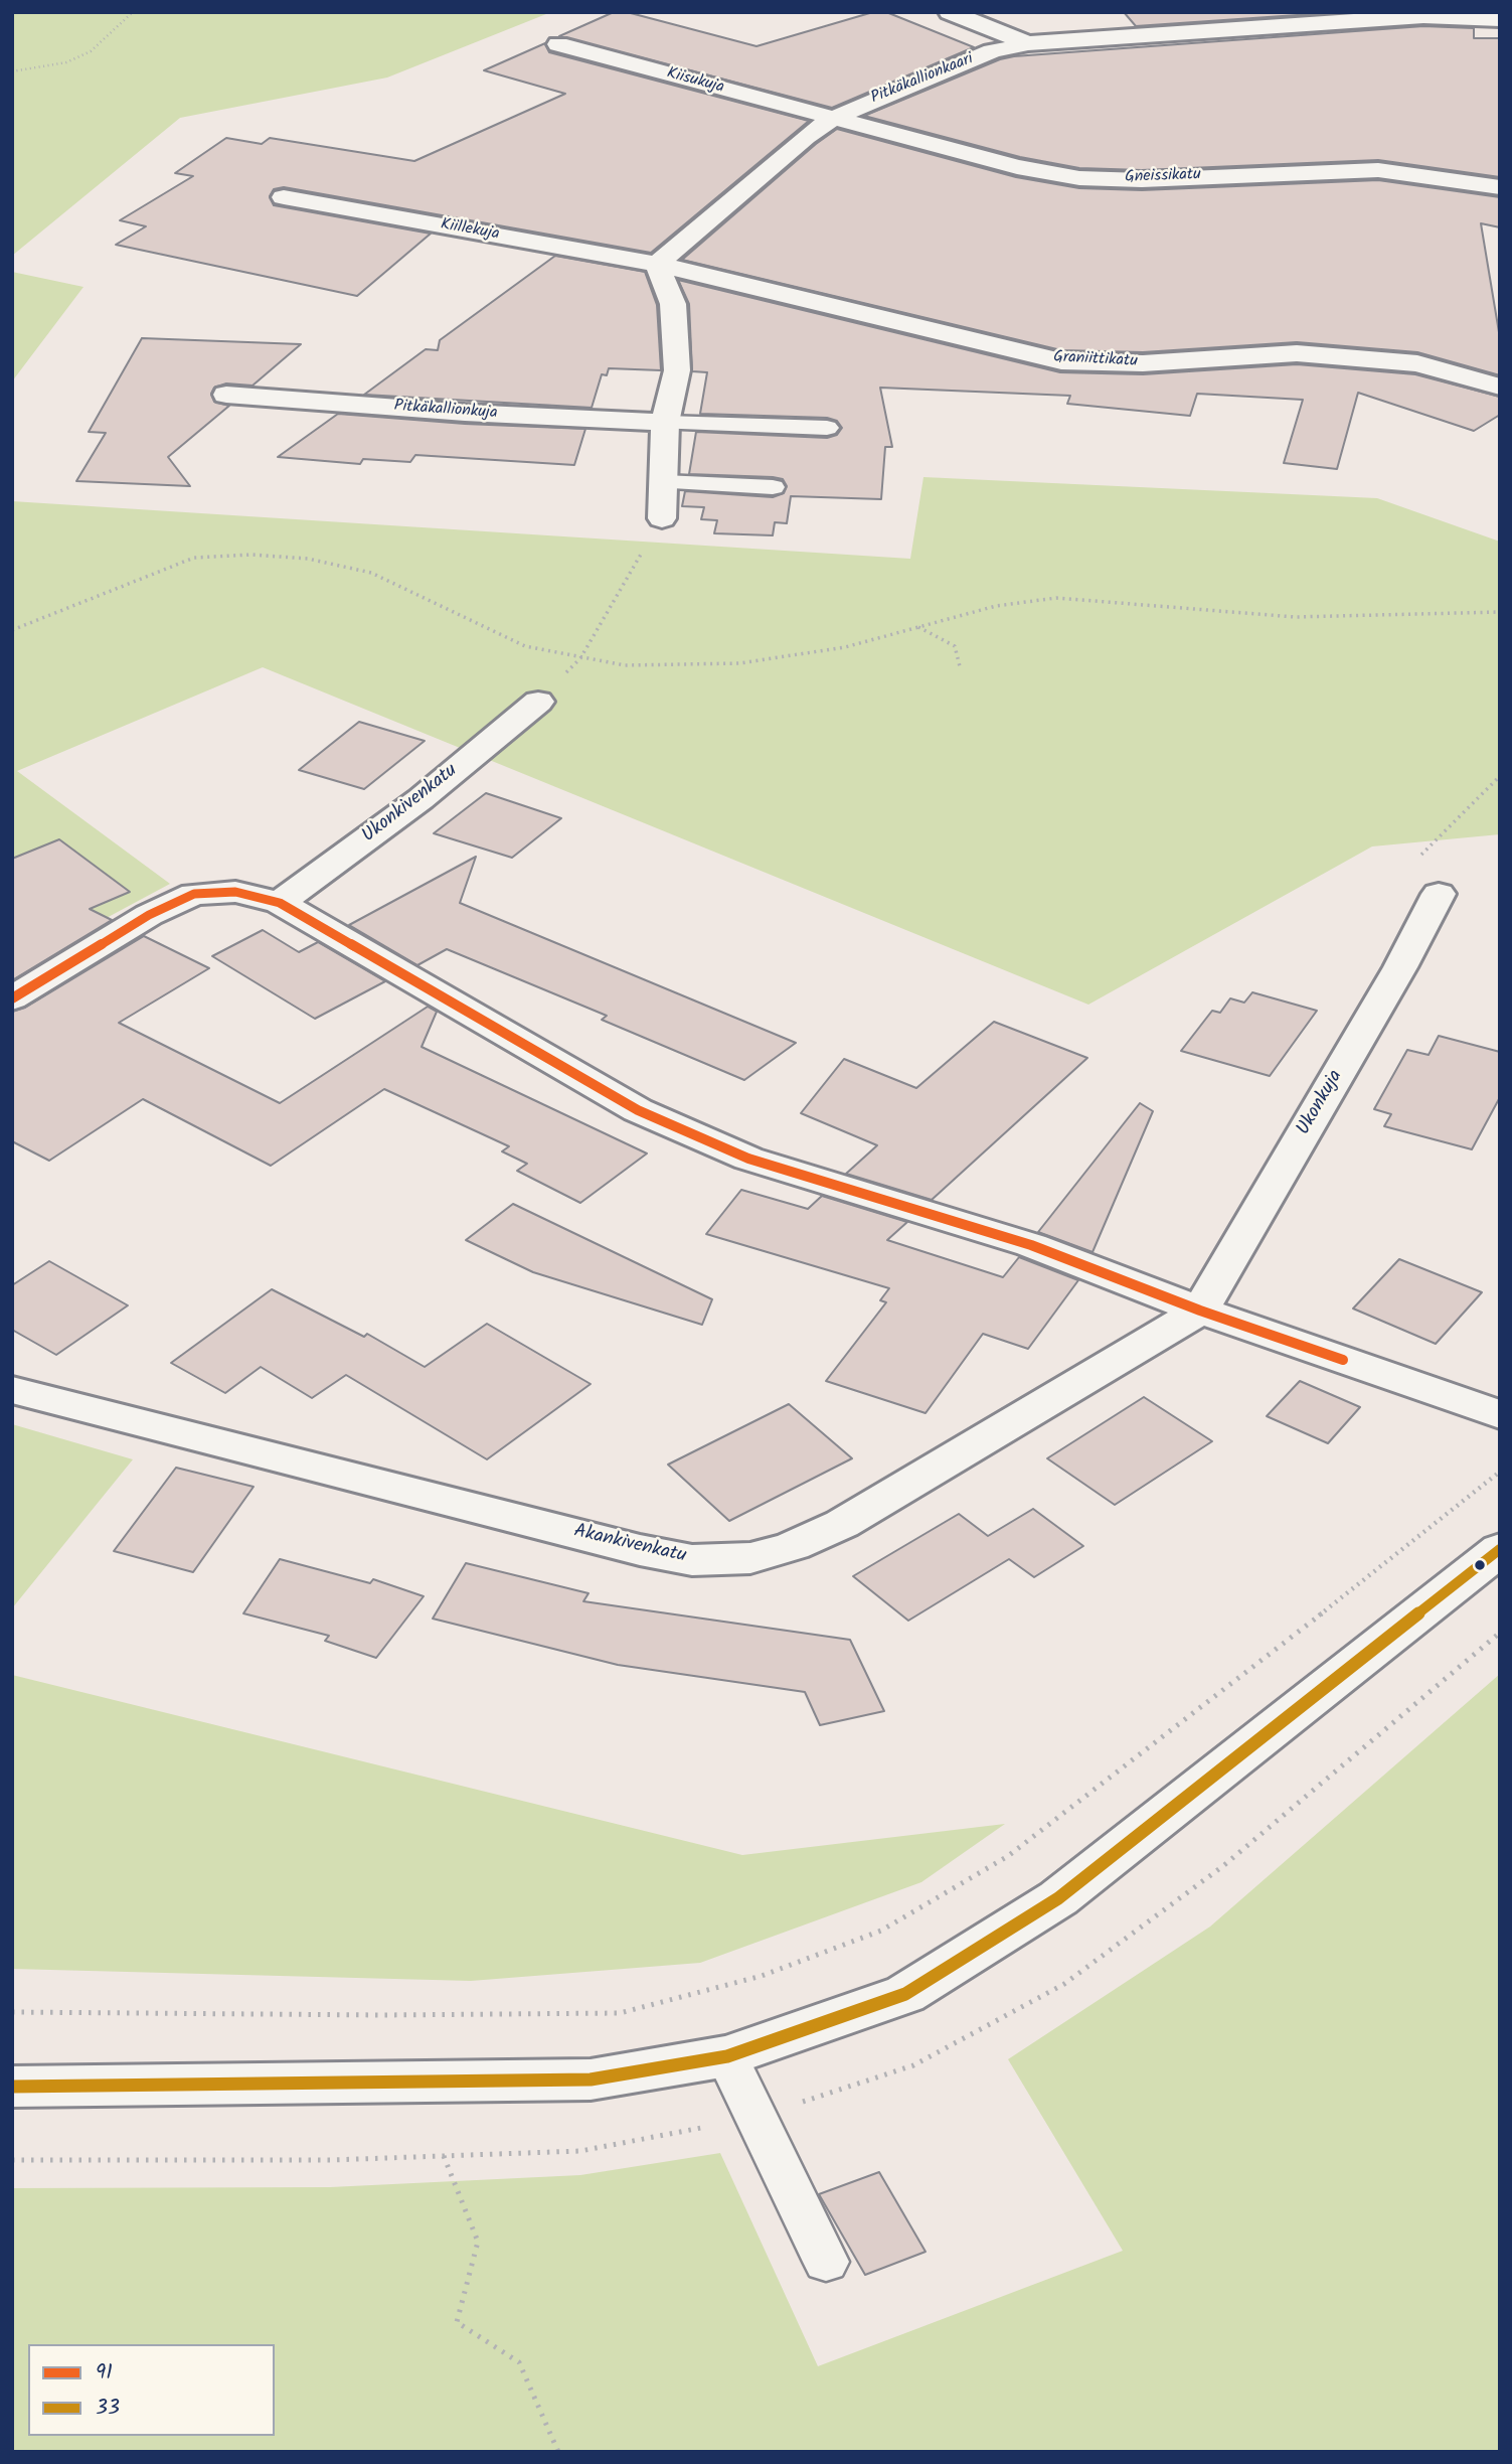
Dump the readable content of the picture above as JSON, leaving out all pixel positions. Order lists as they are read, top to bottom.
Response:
{
  "streets": {
    "street": [
      "Pitkäkallionkaari",
      "Kiisukuja",
      "Gneissikatu",
      "Kiillekuja",
      "Graniittikatu",
      "Pitkäkallionkuja",
      "Ukonkivenkatu",
      "Ukonkuja",
      "Akankivenkatu"
    ]
  },
  "crossings": [
    ["Pitkäkallionkaari", "Kiisukuja"],
    ["Pitkäkallionkaari", "Gneissikatu"],
    ["Pitkäkallionkaari", "Kiillekuja"],
    ["Pitkäkallionkaari", "Graniittikatu"],
    ["Kiisukuja", "Gneissikatu"],
    ["Kiillekuja", "Graniittikatu"],
    ["Ukonkuja", "Akankivenkatu"]
  ],
  "lines": ["transit line 91", "transit line 33"],
  "legend": ["91", "33"]
}
